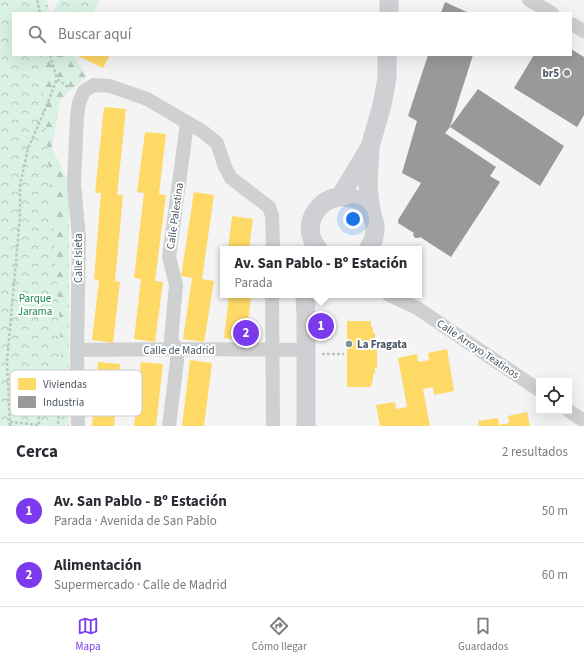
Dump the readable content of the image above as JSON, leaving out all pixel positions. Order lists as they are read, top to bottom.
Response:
{
  "streets": {
    "street": [
      "Calle Palestina",
      "Calle Isleta",
      "Calle Arroyo Teatinos",
      "Calle de Madrid"
    ]
  },
  "crossings": [
    ["Calle Palestina", "Calle Isleta"],
    ["Calle Palestina", "Calle de Madrid"],
    ["Calle Isleta", "Calle de Madrid"]
  ],
  "parks": ["Parque Jarama"],
  "places": ["br5", "La Fragata"],
  "legend": ["Viviendas", "Industria"],
  "page": {
    "search": "Buscar aquí",
    "popup": ["Av. San Pablo - Bº Estación", "Parada"],
    "pins": ["1", "2"],
    "heading": ["Cerca", "2 resultados"],
    "list": [
      {
        "mark": "1",
        "name": "Av. San Pablo - Bº Estación",
        "note": "Parada · Avenida de San Pablo",
        "value": "50 m"
      },
      {
        "mark": "2",
        "name": "Alimentación",
        "note": "Supermercado · Calle de Madrid",
        "value": "60 m"
      }
    ],
    "nav": ["Mapa", "Cómo llegar", "Guardados"]
  }
}
